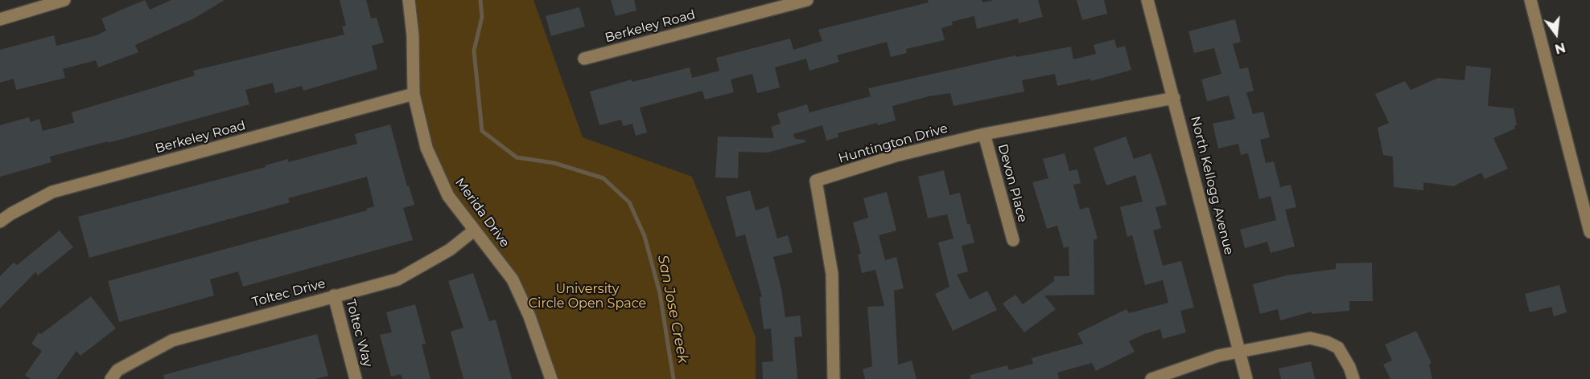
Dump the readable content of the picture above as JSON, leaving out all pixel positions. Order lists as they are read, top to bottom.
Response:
{
  "streets": {
    "street": [
      "Berkeley Road",
      "Huntington Drive",
      "Devon Place",
      "North Kellogg Avenue",
      "Merida Drive",
      "Toltec Drive",
      "Toltec Way"
    ]
  },
  "crossings": [
    ["Berkeley Road", "Merida Drive"],
    ["Huntington Drive", "Devon Place"],
    ["Huntington Drive", "North Kellogg Avenue"],
    ["Merida Drive", "Toltec Drive"],
    ["Toltec Drive", "Toltec Way"]
  ],
  "water": ["San Jose Creek"],
  "parks": ["University Circle Open Space"],
  "north": "bottom"
}
